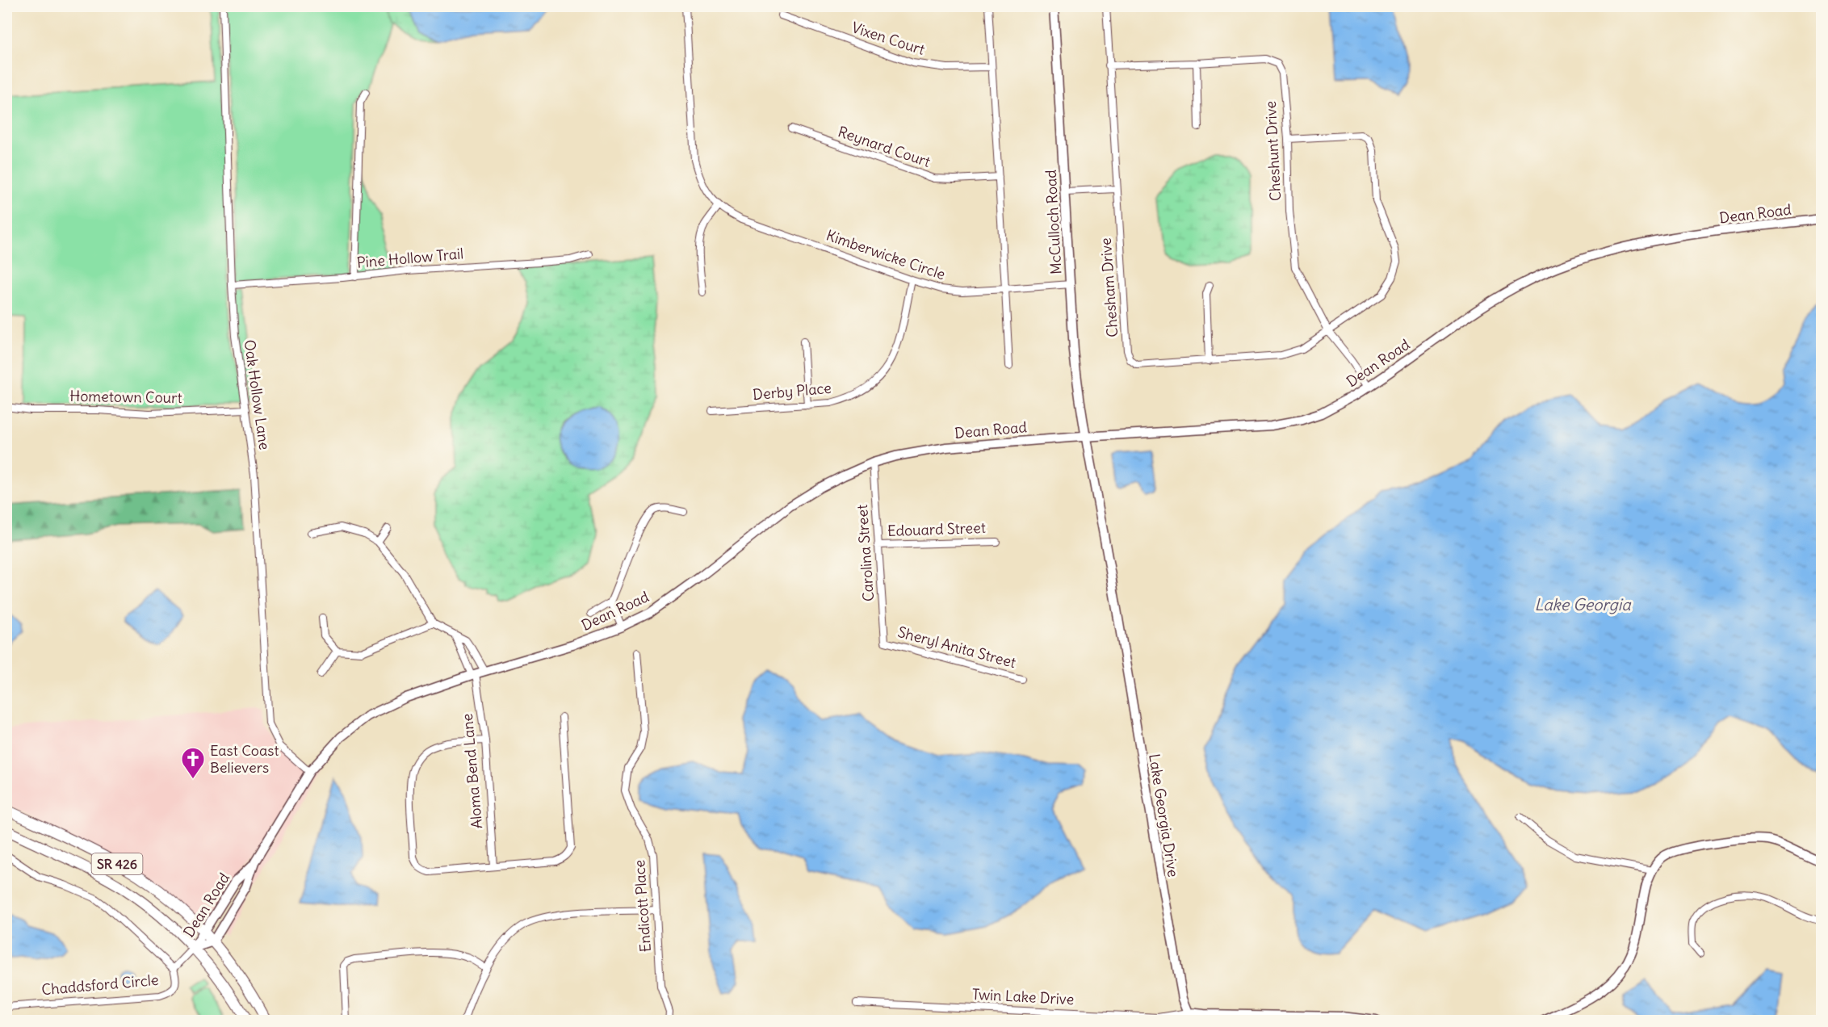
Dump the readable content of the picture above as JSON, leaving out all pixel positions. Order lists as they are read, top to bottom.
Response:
{
  "streets": {
    "main road": [
      "Dean Road",
      "McCulloch Road",
      "Lake Georgia Drive",
      "SR 426"
    ],
    "street": [
      "Vixen Court",
      "Reynard Court",
      "Cheshunt Drive",
      "Kimberwicke Circle",
      "Pine Hollow Trail",
      "Chesham Drive",
      "Derby Place",
      "Oak Hollow Lane",
      "Hometown Court",
      "Edouard Street",
      "Carolina Street",
      "Sheryl Anita Street",
      "Aloma Bend Lane",
      "Endicott Place",
      "Chaddsford Circle",
      "Twin Lake Drive"
    ]
  },
  "crossings": [
    ["Cheshunt Drive", "Dean Road"],
    ["Cheshunt Drive", "Chesham Drive"],
    ["Dean Road", "McCulloch Road"],
    ["Dean Road", "Oak Hollow Lane"],
    ["Dean Road", "Carolina Street"],
    ["Dean Road", "Aloma Bend Lane"],
    ["Dean Road", "Lake Georgia Drive"],
    ["Dean Road", "SR 426"],
    ["Dean Road", "Chaddsford Circle"],
    ["McCulloch Road", "Kimberwicke Circle"],
    ["McCulloch Road", "Lake Georgia Drive"],
    ["Kimberwicke Circle", "Derby Place"],
    ["Pine Hollow Trail", "Oak Hollow Lane"],
    ["Oak Hollow Lane", "Hometown Court"],
    ["Edouard Street", "Carolina Street"],
    ["Carolina Street", "Sheryl Anita Street"],
    ["Lake Georgia Drive", "Twin Lake Drive"],
    ["SR 426", "Chaddsford Circle"]
  ],
  "water": ["Lake Georgia"],
  "places": {
    "church": ["East Coast Believers"]
  }
}
